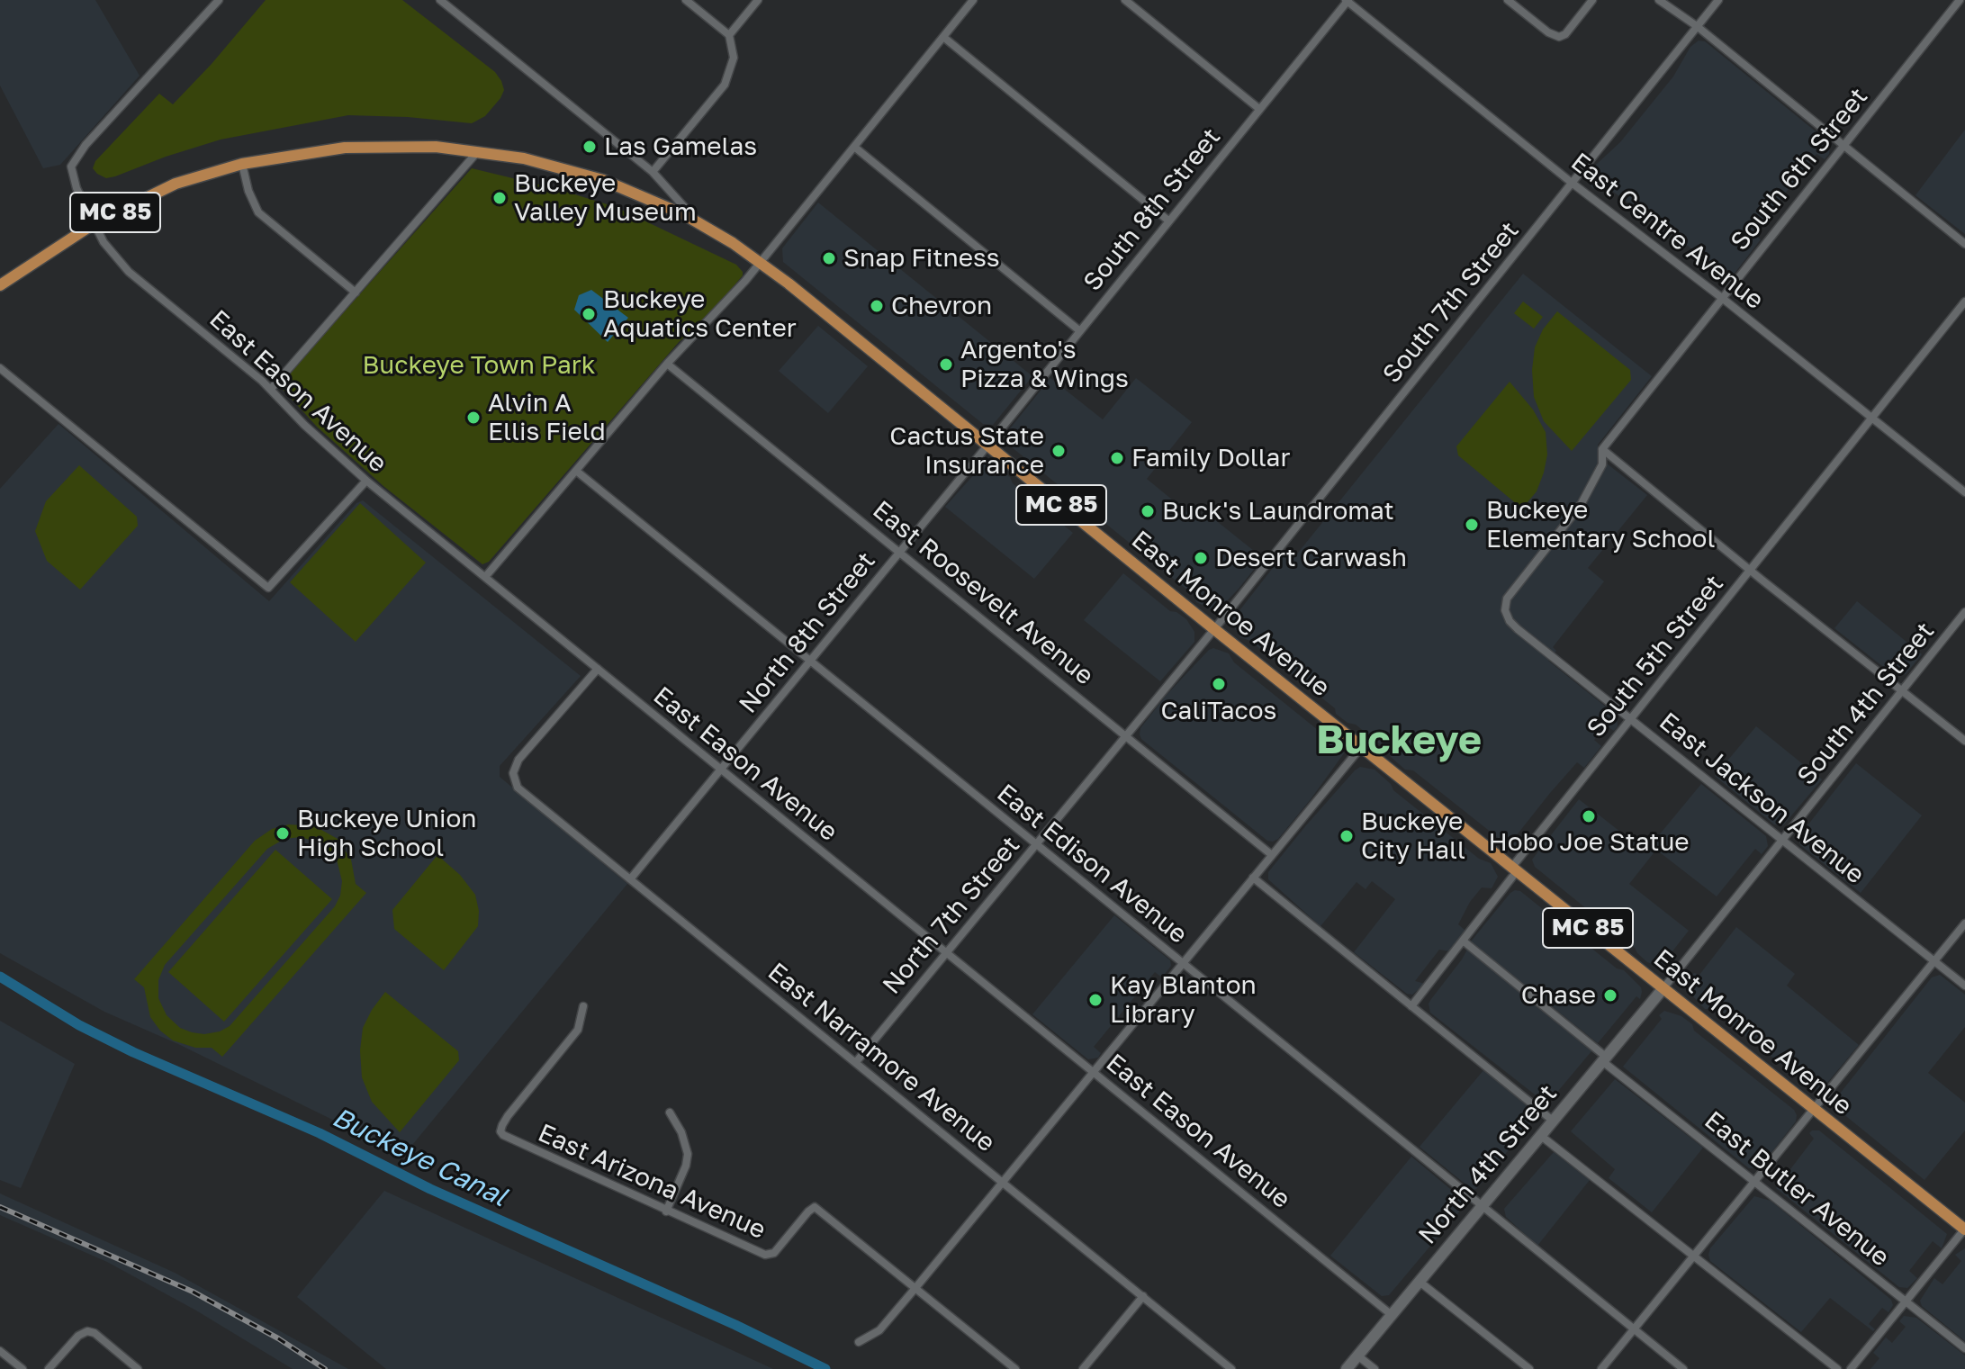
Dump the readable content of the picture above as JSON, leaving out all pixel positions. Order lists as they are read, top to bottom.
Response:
{
  "streets": {
    "main road": ["MC 85", "East Monroe Avenue"],
    "street": [
      "South 6th Street",
      "South 8th Street",
      "East Centre Avenue",
      "South 7th Street",
      "East Eason Avenue",
      "East Roosevelt Avenue",
      "North 8th Street",
      "South 5th Street",
      "South 4th Street",
      "East Jackson Avenue",
      "East Edison Avenue",
      "North 7th Street",
      "East Narramore Avenue",
      "North 4th Street",
      "East Arizona Avenue",
      "East Butler Avenue"
    ]
  },
  "crossings": [
    ["South 6th Street", "East Centre Avenue"],
    ["South 6th Street", "East Jackson Avenue"],
    ["South 8th Street", "East Centre Avenue"],
    ["South 8th Street", "East Monroe Avenue"],
    ["South 8th Street", "North 8th Street"],
    ["MC 85", "East Eason Avenue"],
    ["MC 85", "East Monroe Avenue"],
    ["East Centre Avenue", "South 7th Street"],
    ["East Centre Avenue", "South 5th Street"],
    ["South 7th Street", "East Monroe Avenue"],
    ["South 7th Street", "North 7th Street"],
    ["East Eason Avenue", "North 8th Street"],
    ["East Eason Avenue", "North 7th Street"],
    ["East Eason Avenue", "East Narramore Avenue"],
    ["East Eason Avenue", "North 4th Street"],
    ["East Roosevelt Avenue", "North 8th Street"],
    ["East Roosevelt Avenue", "North 7th Street"],
    ["East Monroe Avenue", "North 8th Street"],
    ["East Monroe Avenue", "South 5th Street"],
    ["East Monroe Avenue", "South 4th Street"],
    ["East Monroe Avenue", "North 7th Street"],
    ["East Monroe Avenue", "North 4th Street"],
    ["North 8th Street", "East Edison Avenue"],
    ["North 8th Street", "East Narramore Avenue"],
    ["South 5th Street", "East Jackson Avenue"],
    ["South 5th Street", "East Butler Avenue"],
    ["South 4th Street", "East Jackson Avenue"],
    ["South 4th Street", "North 4th Street"],
    ["East Edison Avenue", "North 7th Street"],
    ["East Edison Avenue", "North 4th Street"],
    ["North 7th Street", "East Narramore Avenue"],
    ["North 4th Street", "East Butler Avenue"]
  ],
  "districts": ["Buckeye"],
  "water": ["Buckeye Canal"],
  "parks": ["Buckeye Town Park"],
  "places": [
    "Las Gamelas",
    "Buckeye Valley Museum",
    "Snap Fitness",
    "Chevron",
    "Buckeye Aquatics Center",
    "Argento's Pizza & Wings",
    "Alvin A Ellis Field",
    "Cactus State Insurance",
    "Family Dollar",
    "Buck's Laundromat",
    "Buckeye Elementary School",
    "Desert Carwash",
    "CaliTacos",
    "Hobo Joe Statue",
    "Buckeye Union High School",
    "Buckeye City Hall",
    "Chase",
    "Kay Blanton Library"
  ]
}
